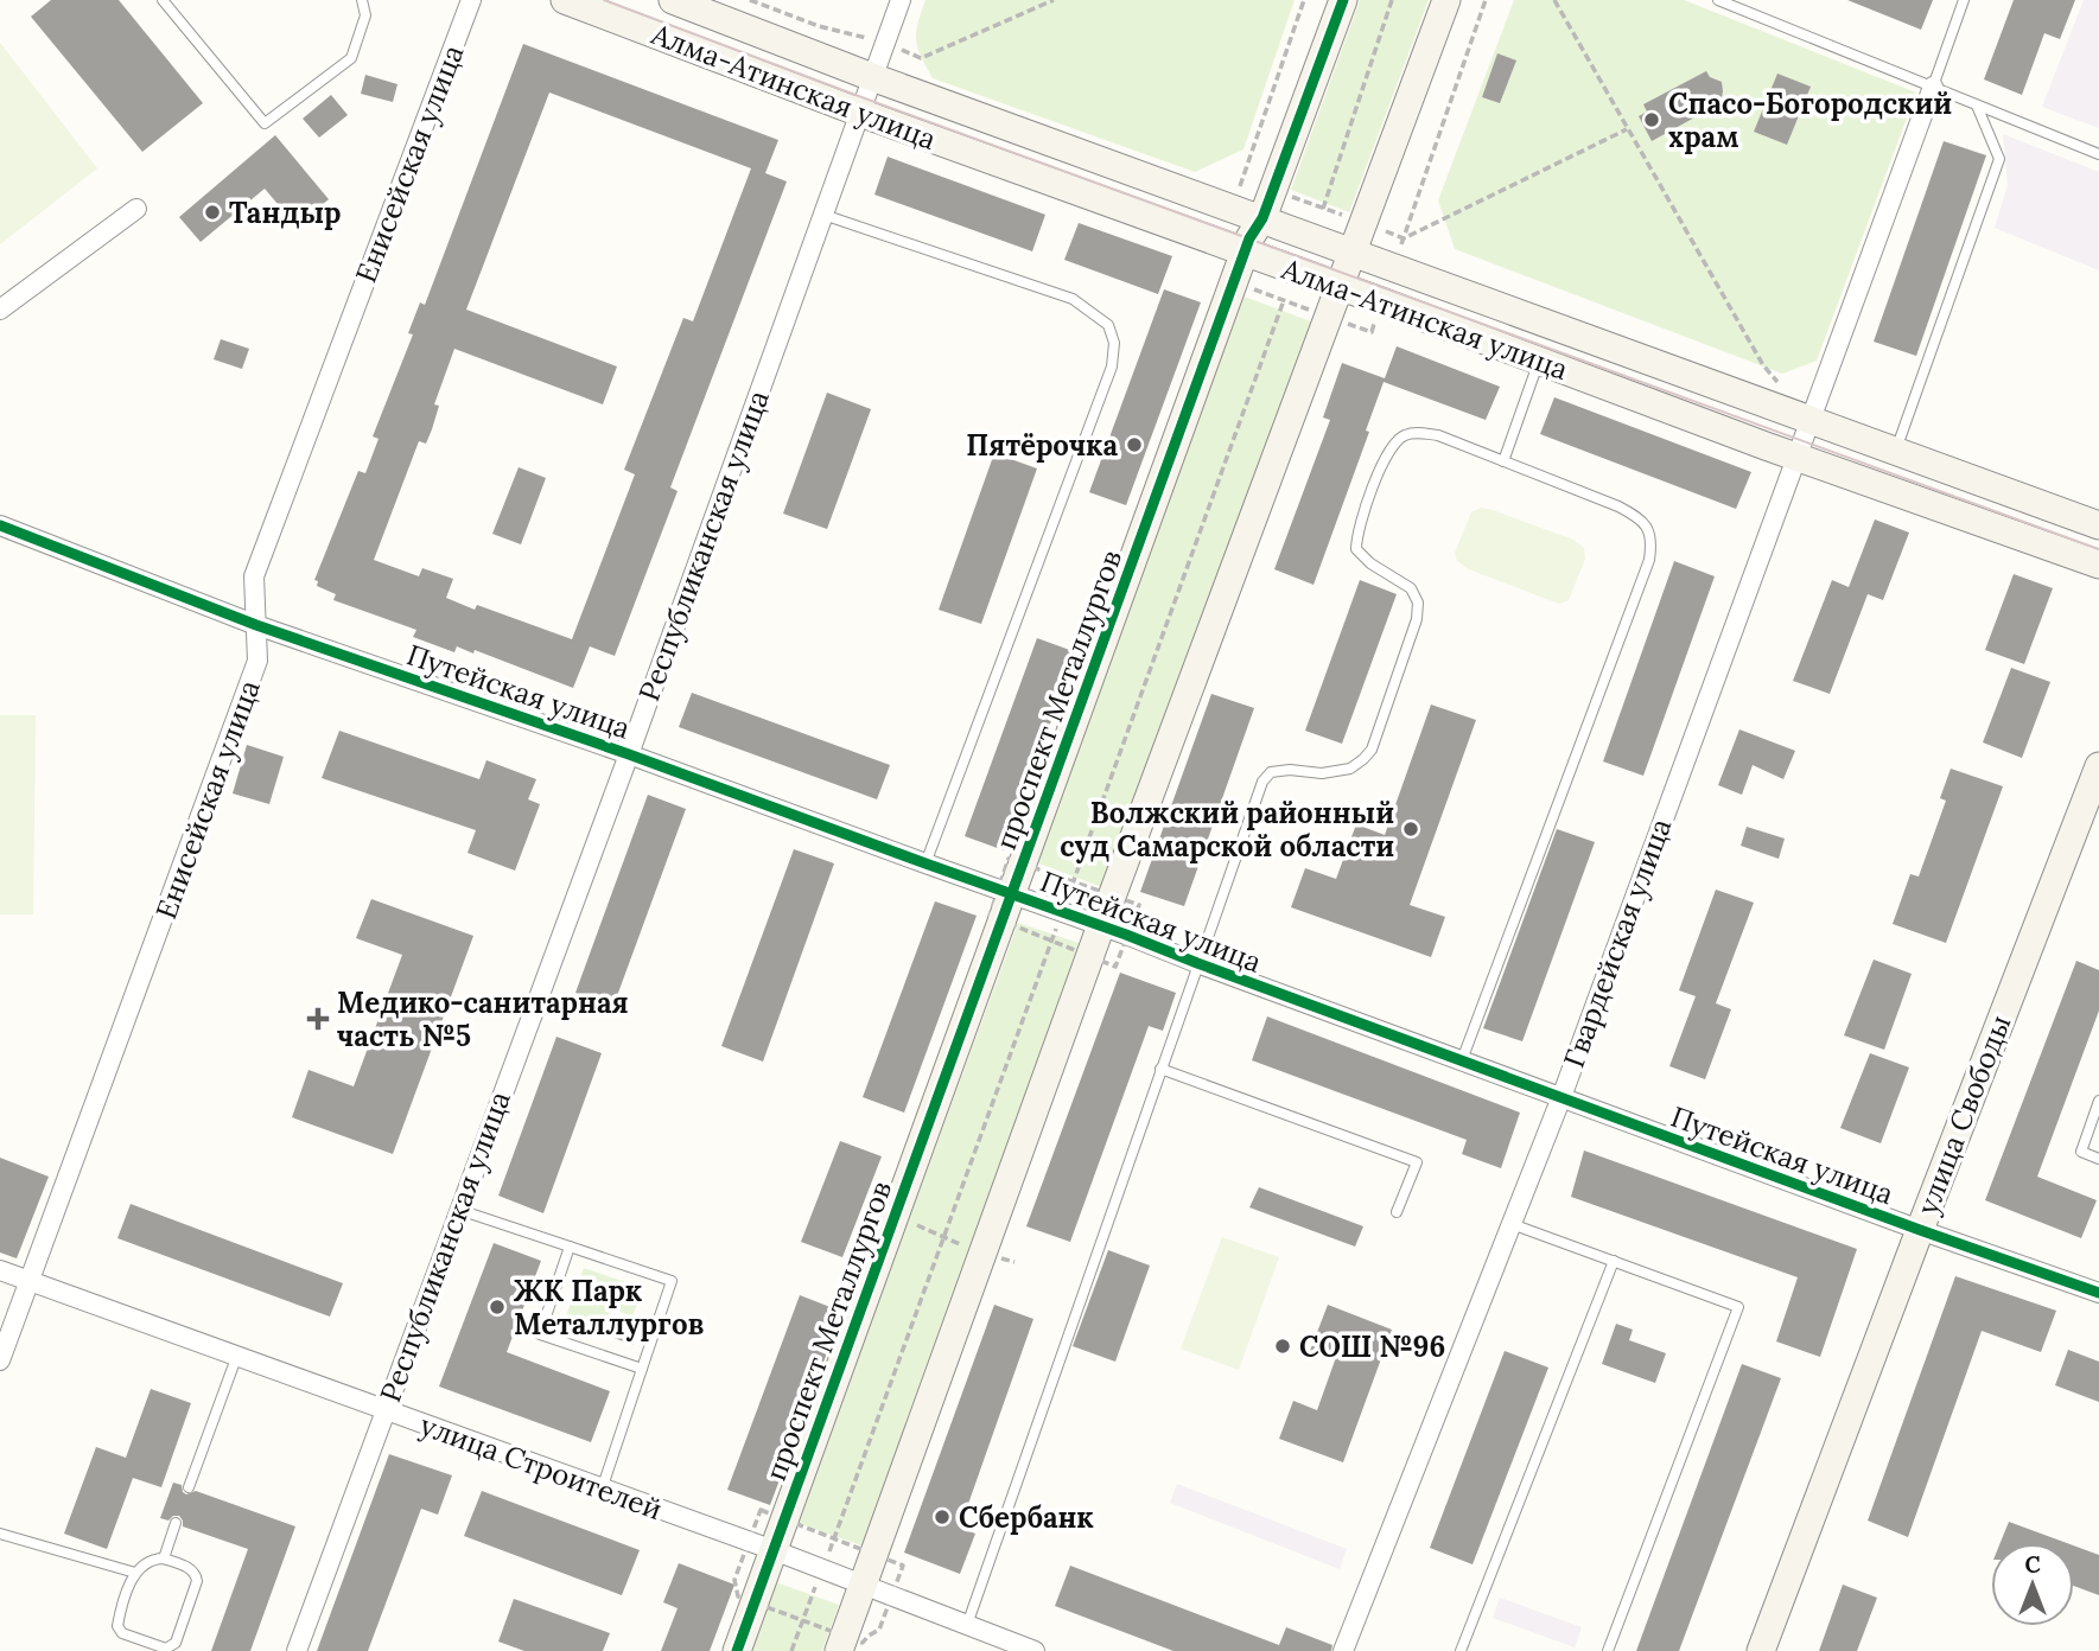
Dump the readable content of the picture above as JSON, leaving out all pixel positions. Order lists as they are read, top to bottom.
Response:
{
  "streets": {
    "street": [
      "Алма-Атинская улица",
      "Енисейская улица",
      "Республиканская улица",
      "Путейская улица",
      "проспект Металлургов",
      "Гвардейская улица",
      "улица Свободы",
      "улица Строителей"
    ]
  },
  "crossings": [
    ["Алма-Атинская улица", "Республиканская улица"],
    ["Алма-Атинская улица", "проспект Металлургов"],
    ["Алма-Атинская улица", "Гвардейская улица"],
    ["Енисейская улица", "Путейская улица"],
    ["Енисейская улица", "улица Строителей"],
    ["Республиканская улица", "Путейская улица"],
    ["Республиканская улица", "улица Строителей"],
    ["Путейская улица", "проспект Металлургов"],
    ["Путейская улица", "Гвардейская улица"],
    ["Путейская улица", "улица Свободы"],
    ["проспект Металлургов", "улица Строителей"]
  ],
  "places": {
    "other": [
      "Спасо-Богородский храм",
      "Тандыр",
      "Пятёрочка",
      "Волжский районный суд Самарской области",
      "ЖК Парк Металлургов",
      "СОШ №96",
      "Сбербанк"
    ],
    "health": ["Медико-санитарная часть №5"]
  },
  "north": "top"
}
